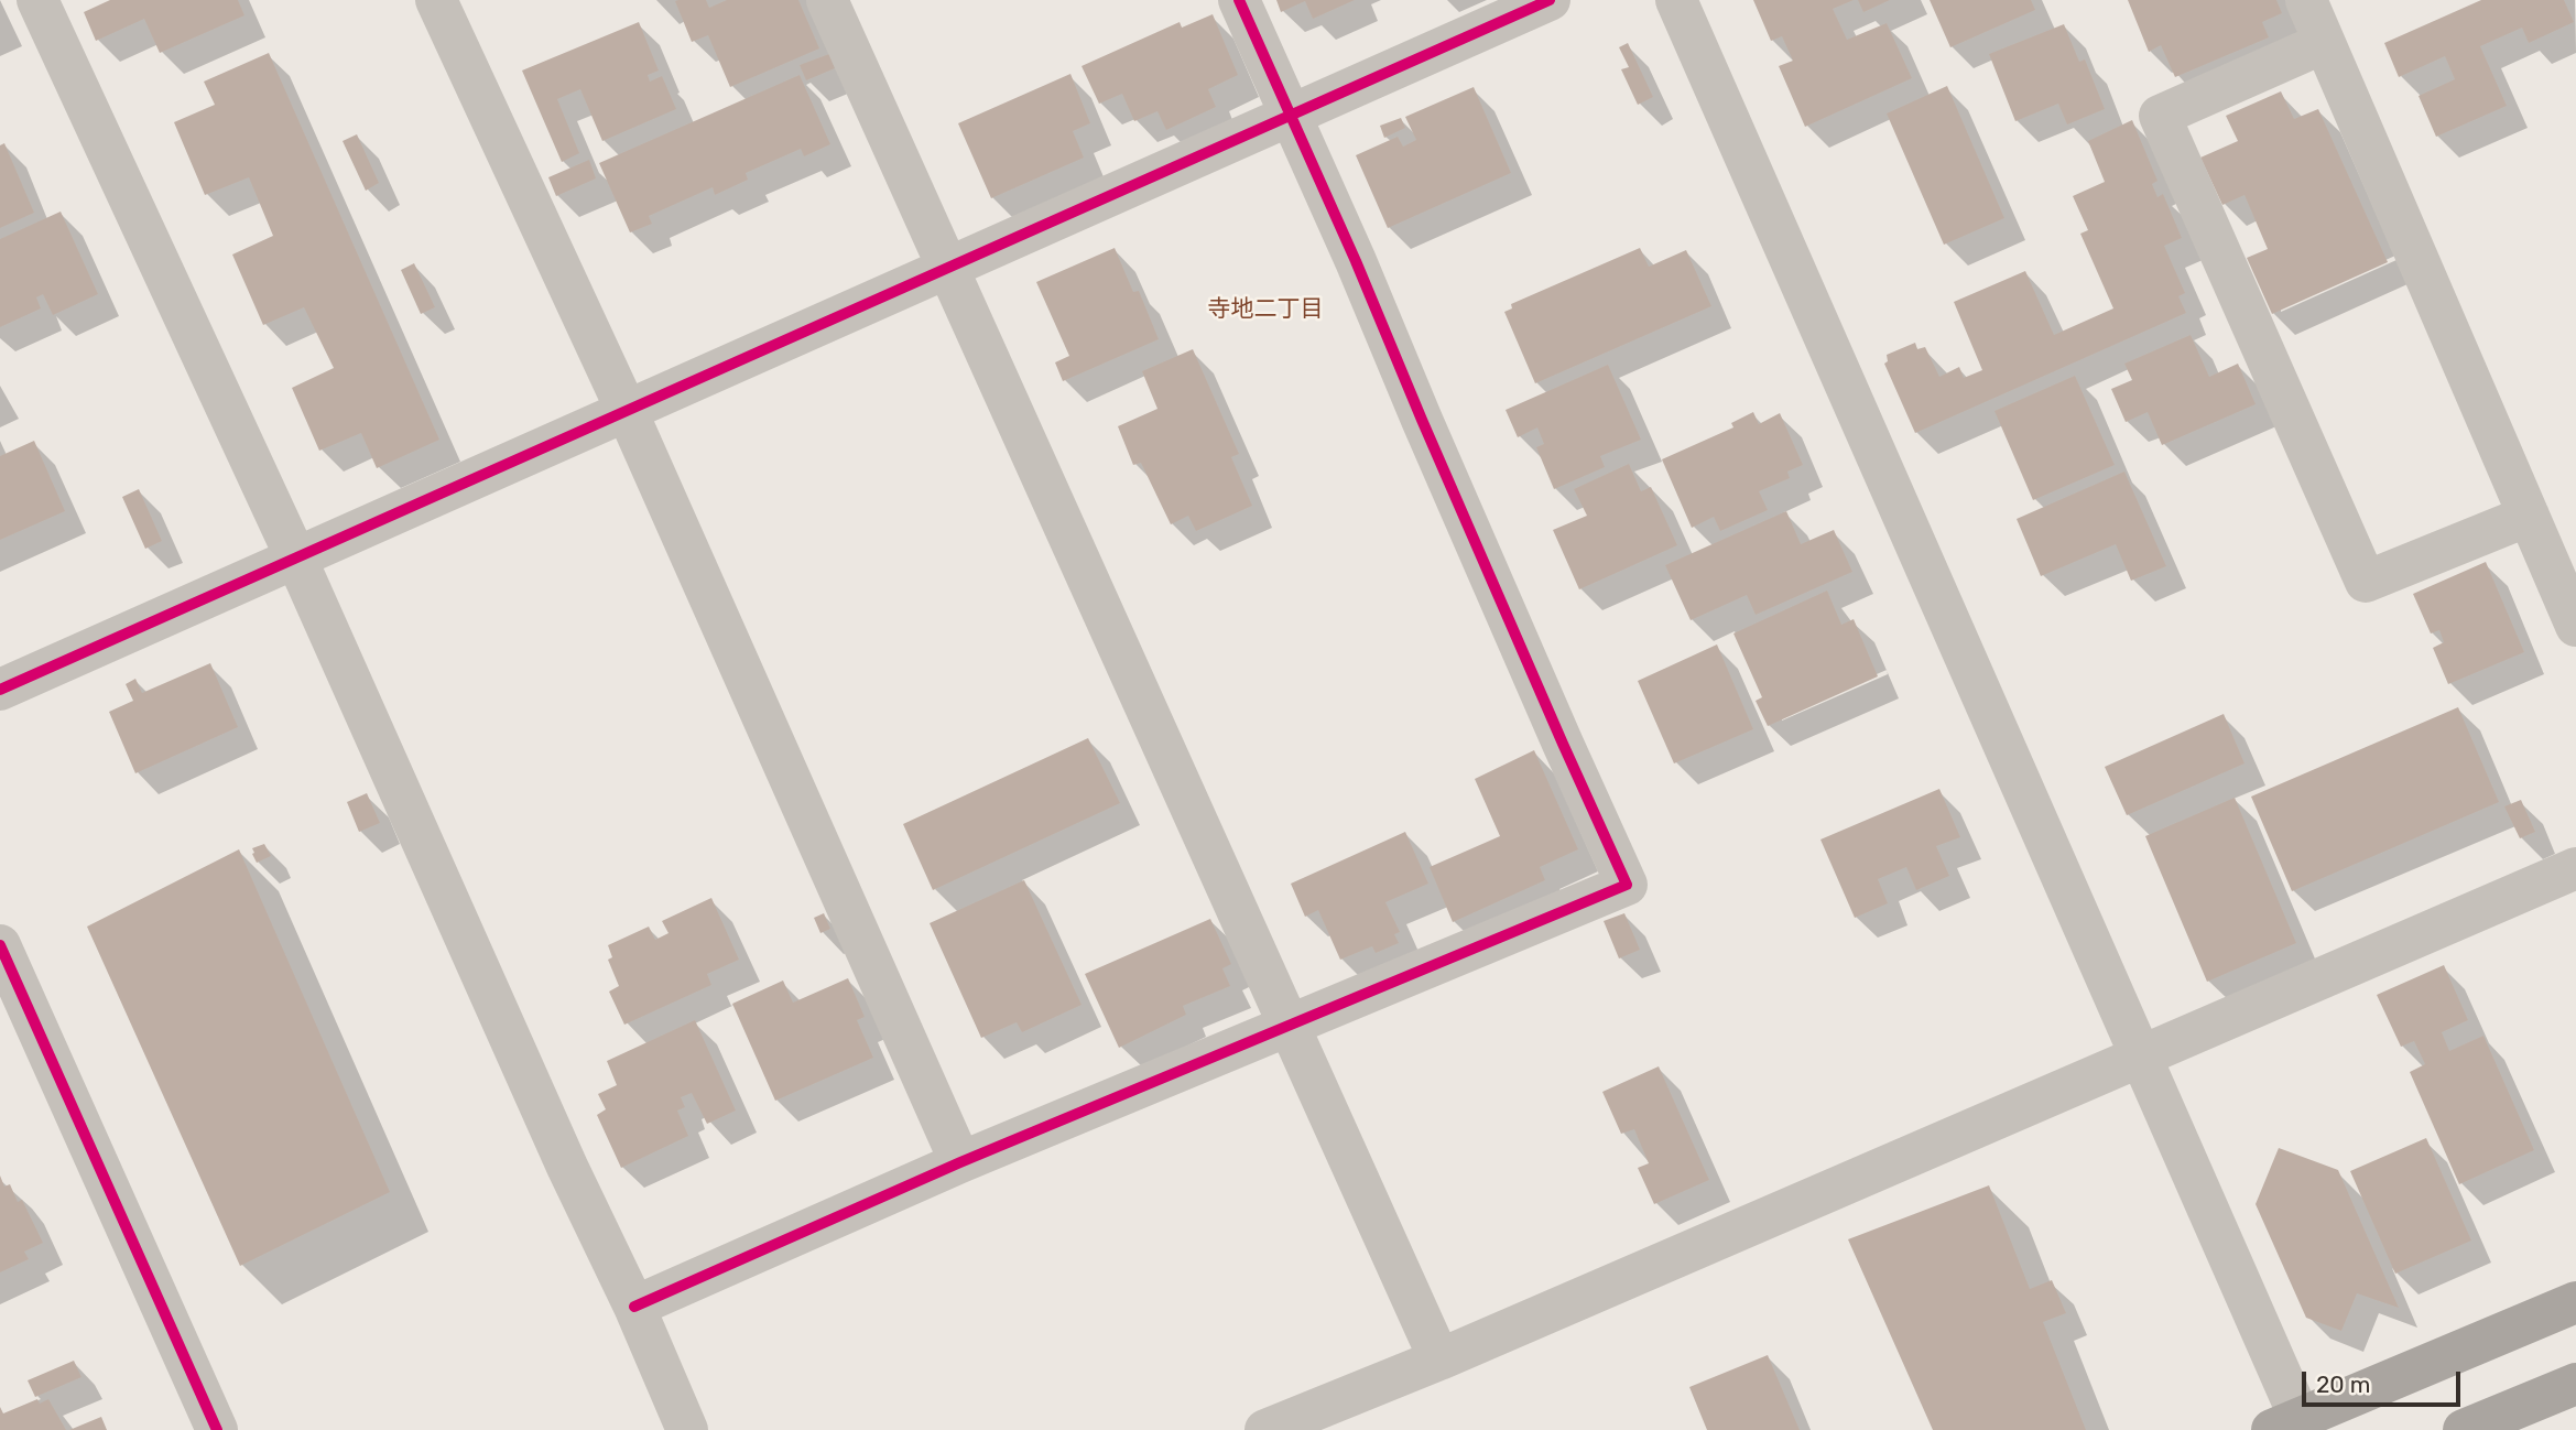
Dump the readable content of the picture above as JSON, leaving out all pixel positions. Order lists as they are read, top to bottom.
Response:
{
  "districts": ["寺地二丁目"],
  "scale_bar": "20 m"
}
